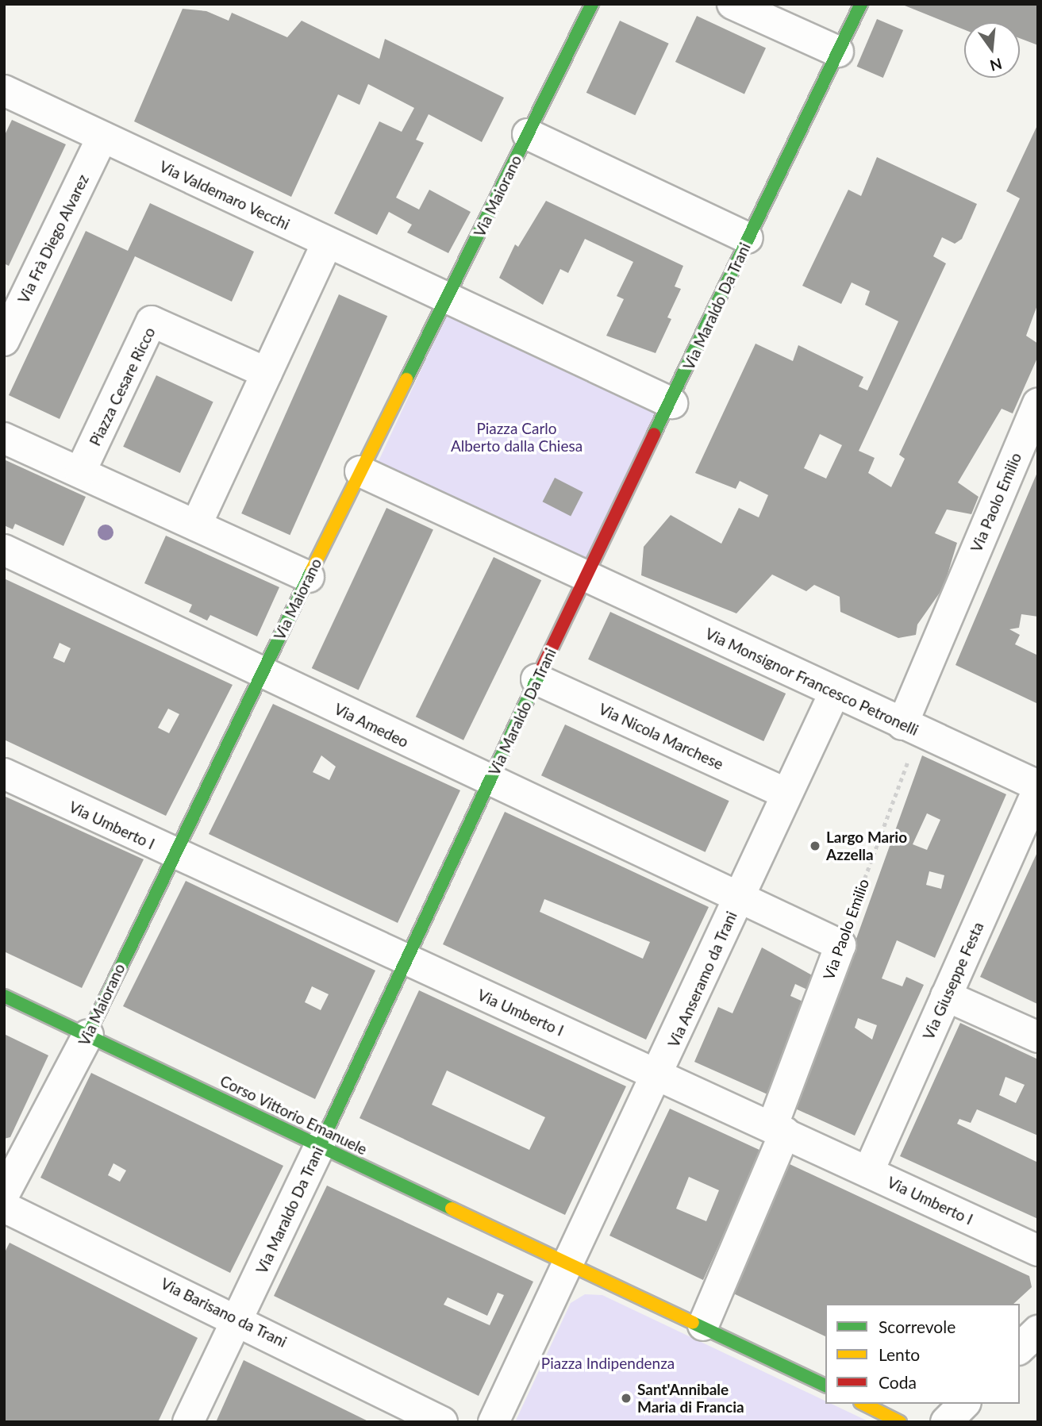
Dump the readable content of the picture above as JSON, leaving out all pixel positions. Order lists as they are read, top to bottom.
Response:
{
  "streets": {
    "street": [
      "Via Valdemaro Vecchi",
      "Via Maiorano",
      "Via Frà Diego Alvarez",
      "Via Maraldo Da Trani",
      "Piazza Cesare Ricco",
      "Via Paolo Emilio",
      "Via Monsignor Francesco Petronelli",
      "Via Amedeo",
      "Via Nicola Marchese",
      "Via Umberto I",
      "Via Anseramo da Trani",
      "Via Giuseppe Festa",
      "Corso Vittorio Emanuele",
      "Via Barisano da Trani"
    ]
  },
  "crossings": [
    ["Via Valdemaro Vecchi", "Via Maiorano"],
    ["Via Valdemaro Vecchi", "Via Frà Diego Alvarez"],
    ["Via Maiorano", "Via Amedeo"],
    ["Via Maiorano", "Via Umberto I"],
    ["Via Maiorano", "Corso Vittorio Emanuele"],
    ["Via Maraldo Da Trani", "Via Monsignor Francesco Petronelli"],
    ["Via Maraldo Da Trani", "Via Amedeo"],
    ["Via Maraldo Da Trani", "Via Nicola Marchese"],
    ["Via Maraldo Da Trani", "Via Umberto I"],
    ["Via Maraldo Da Trani", "Corso Vittorio Emanuele"],
    ["Via Maraldo Da Trani", "Via Barisano da Trani"],
    ["Via Paolo Emilio", "Via Monsignor Francesco Petronelli"],
    ["Via Paolo Emilio", "Via Umberto I"],
    ["Via Monsignor Francesco Petronelli", "Via Anseramo da Trani"],
    ["Via Monsignor Francesco Petronelli", "Via Giuseppe Festa"],
    ["Via Amedeo", "Via Anseramo da Trani"],
    ["Via Nicola Marchese", "Via Anseramo da Trani"],
    ["Via Umberto I", "Via Anseramo da Trani"],
    ["Via Umberto I", "Via Giuseppe Festa"],
    ["Via Anseramo da Trani", "Corso Vittorio Emanuele"]
  ],
  "parks": ["Piazza Carlo Alberto dalla Chiesa", "Piazza Indipendenza"],
  "places": ["Largo Mario Azzella", "Sant'Annibale Maria di Francia"],
  "legend": ["Scorrevole", "Lento", "Coda"],
  "north": "bottom"
}
